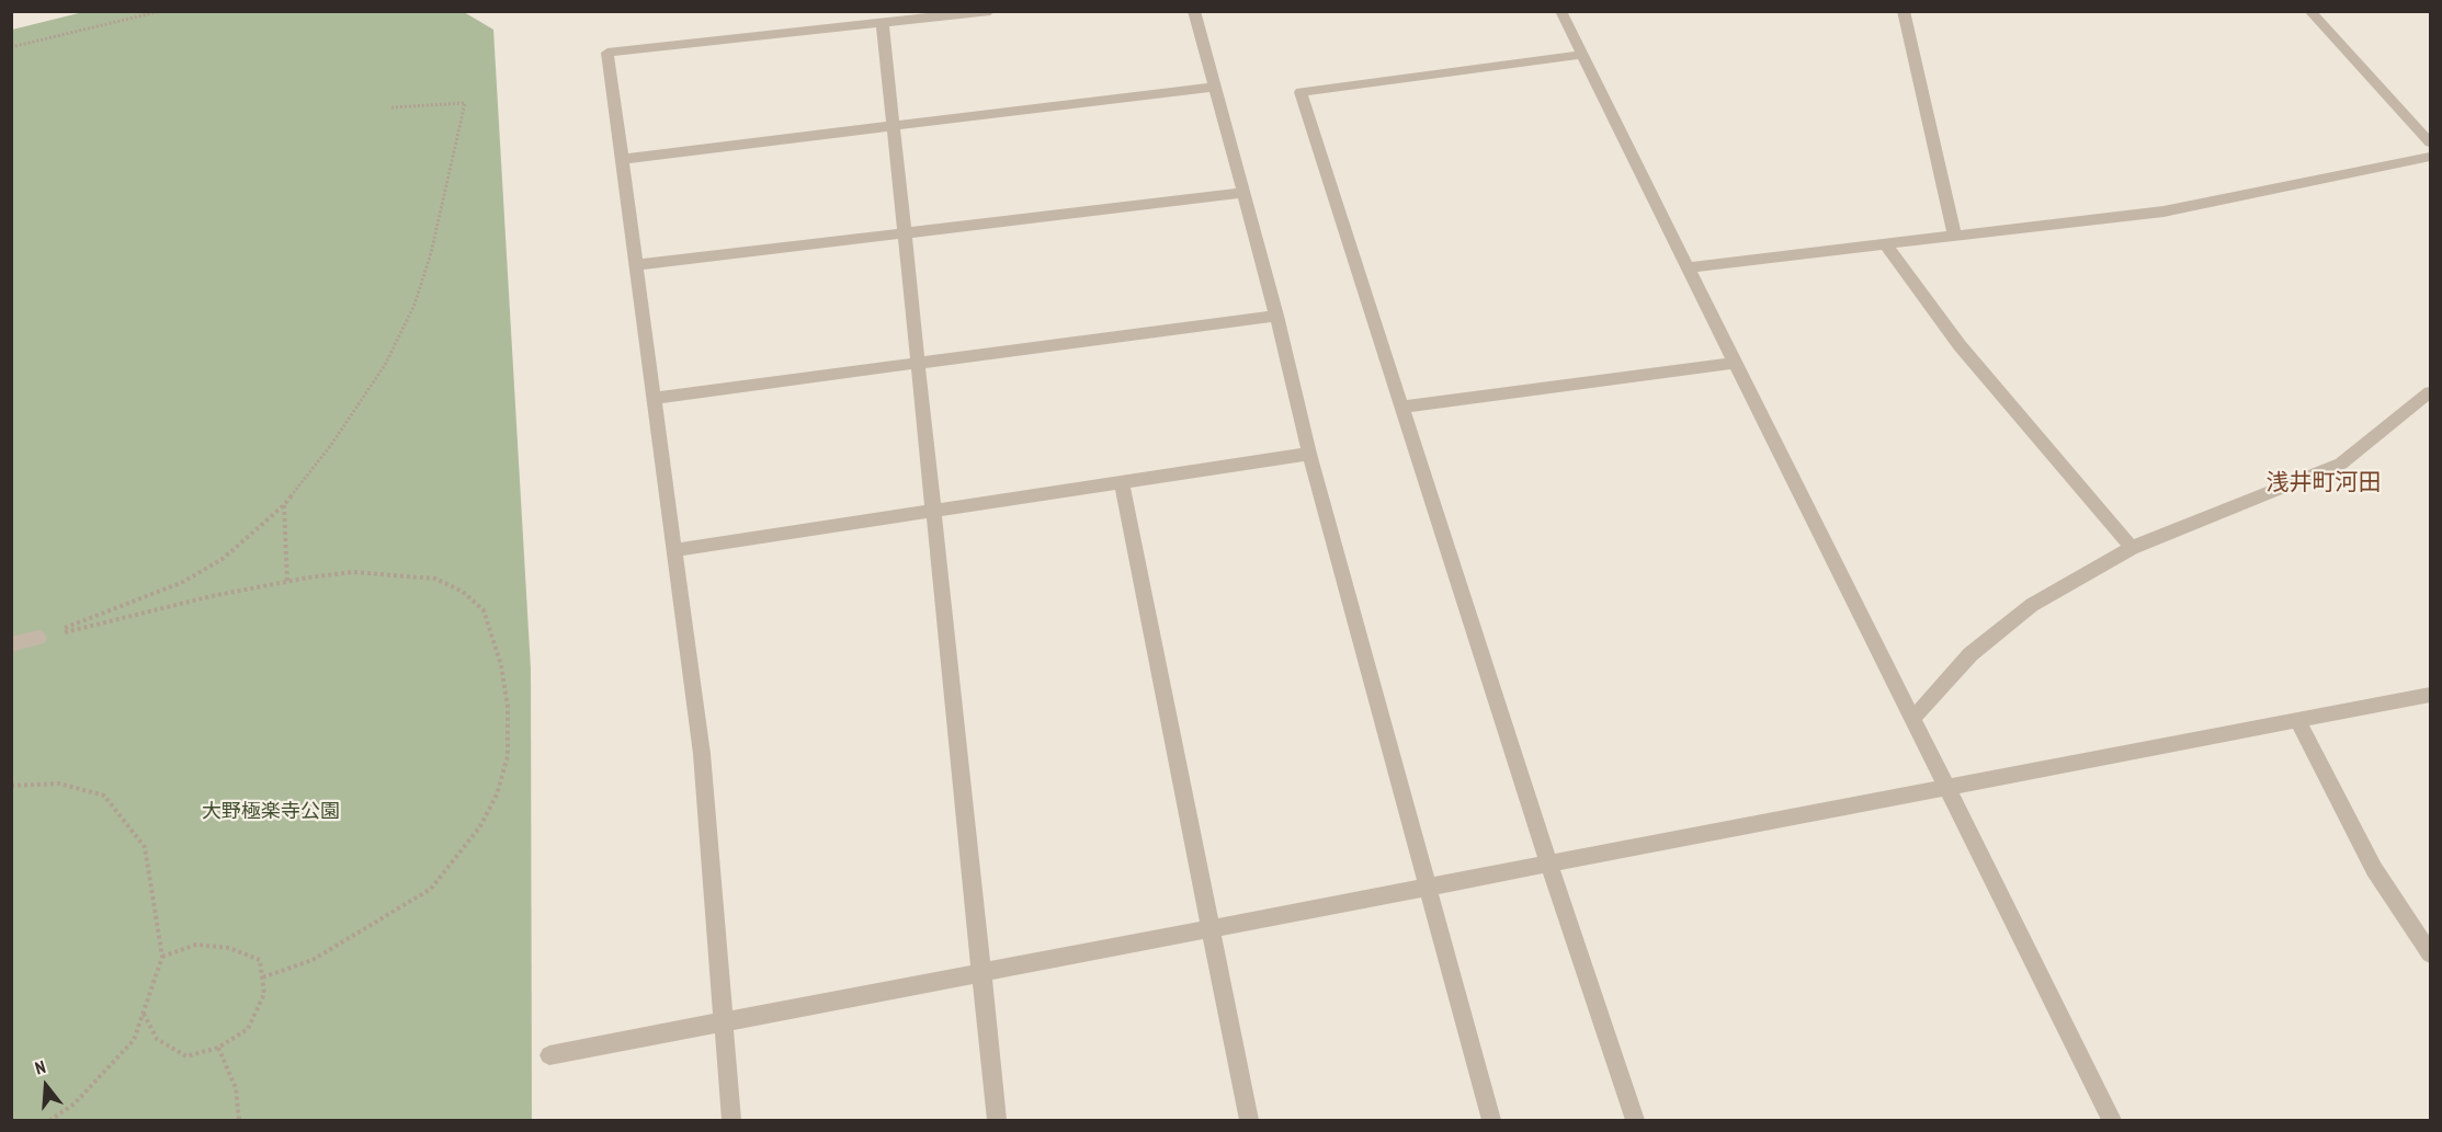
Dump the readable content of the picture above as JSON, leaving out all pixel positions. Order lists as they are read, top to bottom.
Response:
{
  "districts": ["浅井町河田"],
  "parks": ["大野極楽寺公園"],
  "north": "top"
}
